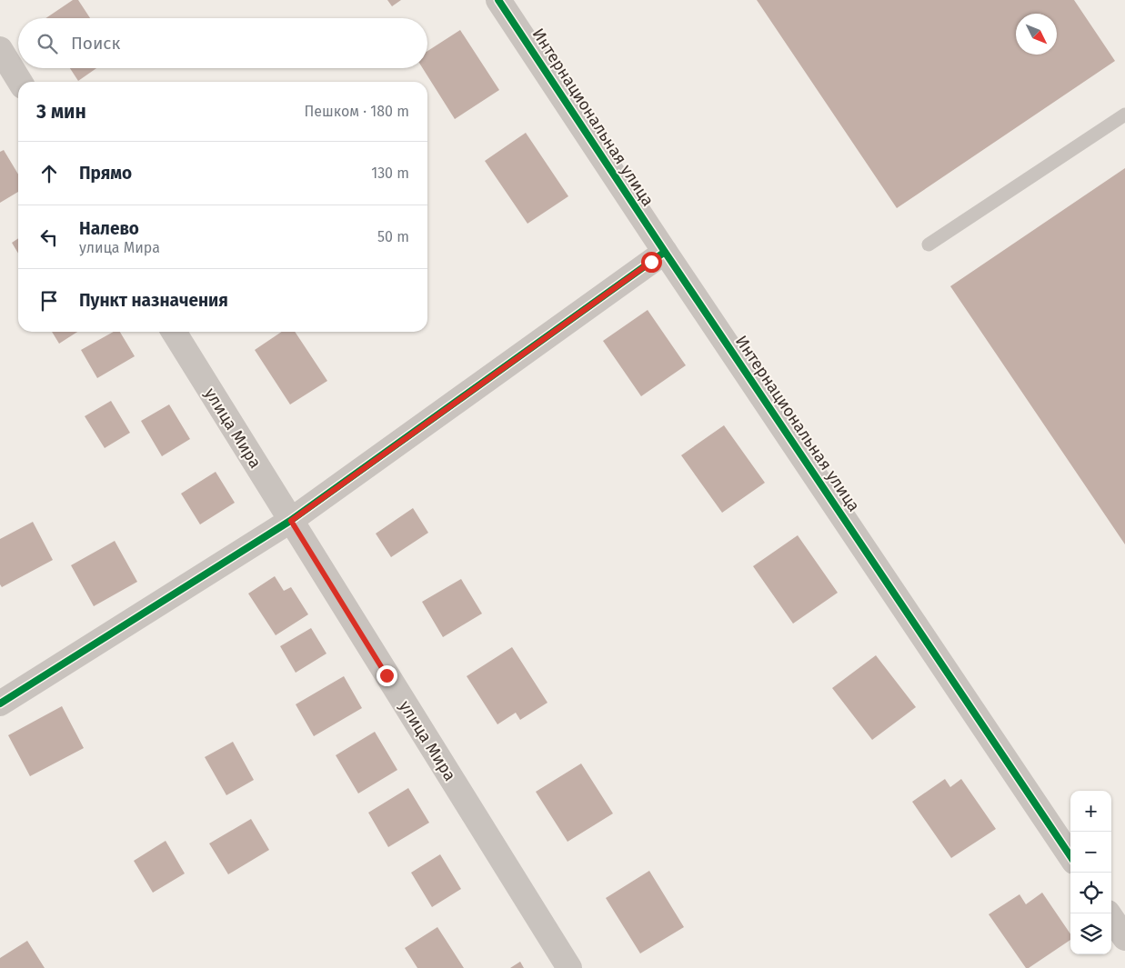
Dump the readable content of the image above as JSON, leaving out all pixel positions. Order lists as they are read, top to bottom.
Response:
{
  "streets": {
    "street": ["Интернациональная улица", "улица Мира"]
  },
  "north": "bottom right",
  "page": {
    "search": "Поиск",
    "heading": ["3 мин", "Пешком · 180 m"],
    "list": [
      ["Прямо", "130 m"],
      ["Налево", "улица Мира", "50 m"],
      "Пункт назначения"
    ],
    "map_buttons": ["+", "−"]
  }
}
